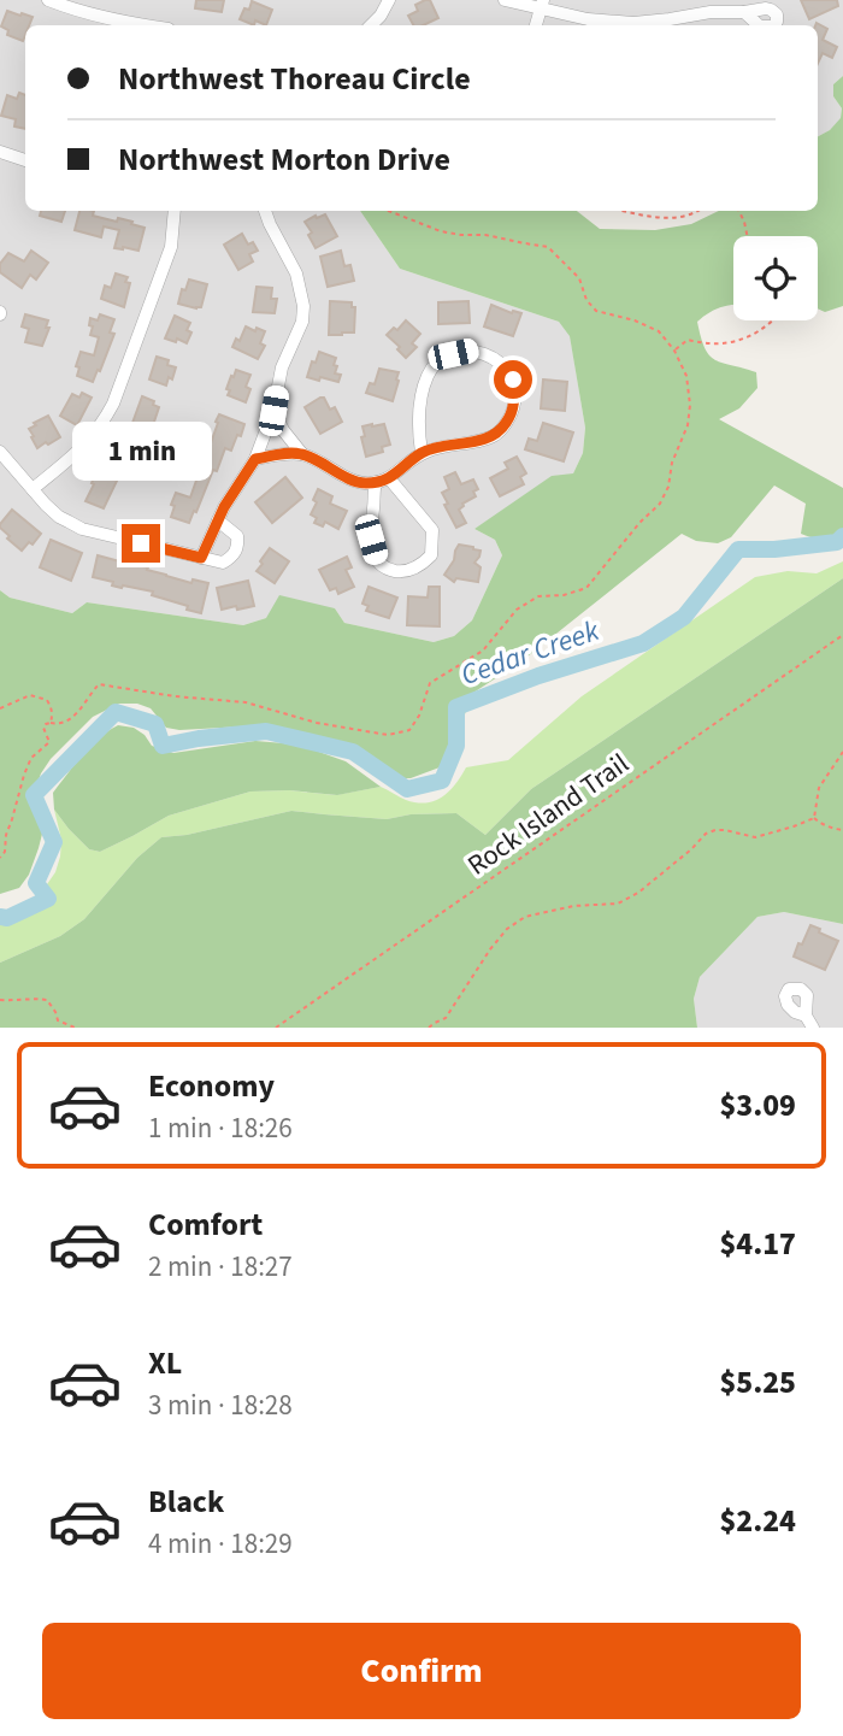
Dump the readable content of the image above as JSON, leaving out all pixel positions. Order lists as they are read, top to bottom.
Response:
{
  "streets": {
    "path": ["Rock Island Trail"]
  },
  "water": ["Cedar Creek"],
  "page": {
    "banner": ["Northwest Thoreau Circle", "Northwest Morton Drive"],
    "bubble": "1 min",
    "list": [
      {
        "name": "Economy",
        "note": "1 min · 18:26",
        "value": "$3.09"
      },
      {
        "name": "Comfort",
        "note": "2 min · 18:27",
        "value": "$4.17"
      },
      {
        "name": "XL",
        "note": "3 min · 18:28",
        "value": "$5.25"
      },
      {
        "name": "Black",
        "note": "4 min · 18:29",
        "value": "$2.24"
      }
    ],
    "buttons": "Confirm"
  }
}
